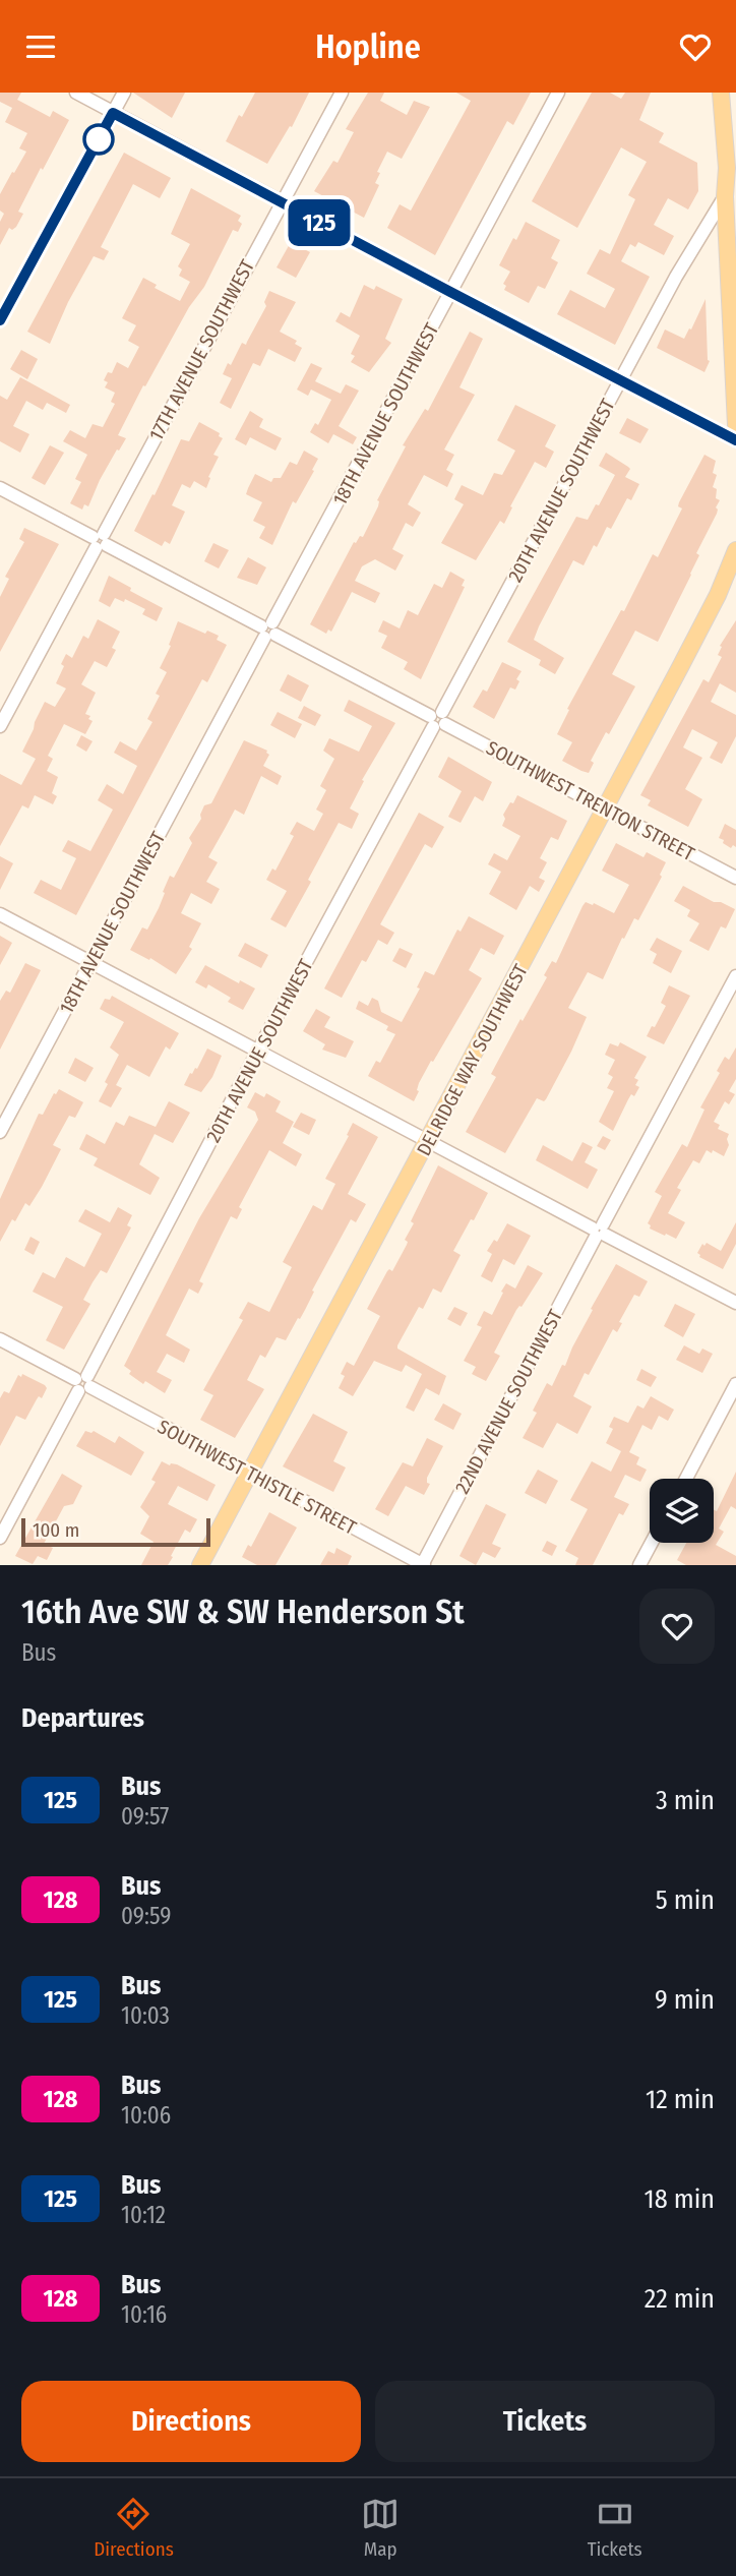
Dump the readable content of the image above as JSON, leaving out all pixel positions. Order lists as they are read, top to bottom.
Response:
{
  "streets": {
    "main road": ["DELRIDGE WAY SOUTHWEST"],
    "street": [
      "17TH AVENUE SOUTHWEST",
      "18TH AVENUE SOUTHWEST",
      "20TH AVENUE SOUTHWEST",
      "SOUTHWEST TRENTON STREET",
      "22ND AVENUE SOUTHWEST",
      "SOUTHWEST THISTLE STREET"
    ]
  },
  "crossings": [
    ["17TH AVENUE SOUTHWEST", "SOUTHWEST TRENTON STREET"],
    ["18TH AVENUE SOUTHWEST", "SOUTHWEST TRENTON STREET"],
    ["20TH AVENUE SOUTHWEST", "SOUTHWEST TRENTON STREET"],
    ["20TH AVENUE SOUTHWEST", "SOUTHWEST THISTLE STREET"],
    ["SOUTHWEST TRENTON STREET", "DELRIDGE WAY SOUTHWEST"],
    ["DELRIDGE WAY SOUTHWEST", "SOUTHWEST THISTLE STREET"],
    ["22ND AVENUE SOUTHWEST", "SOUTHWEST THISTLE STREET"]
  ],
  "lines": ["bus line 125"],
  "scale_bar": "100 m",
  "page": {
    "header": "Hopline",
    "on_map": "125",
    "scale": "100 m",
    "heading": [
      ["16th Ave SW & SW Henderson St", "Bus"],
      "Departures"
    ],
    "list": [
      {
        "mark": "125",
        "name": "Bus",
        "note": "09:57",
        "value": "3 min"
      },
      {
        "mark": "128",
        "name": "Bus",
        "note": "09:59",
        "value": "5 min"
      },
      {
        "mark": "125",
        "name": "Bus",
        "note": "10:03",
        "value": "9 min"
      },
      {
        "mark": "128",
        "name": "Bus",
        "note": "10:06",
        "value": "12 min"
      },
      {
        "mark": "125",
        "name": "Bus",
        "note": "10:12",
        "value": "18 min"
      },
      {
        "mark": "128",
        "name": "Bus",
        "note": "10:16",
        "value": "22 min"
      }
    ],
    "buttons": ["Directions", "Tickets"],
    "tabs": ["Directions", "Map", "Tickets"]
  }
}
